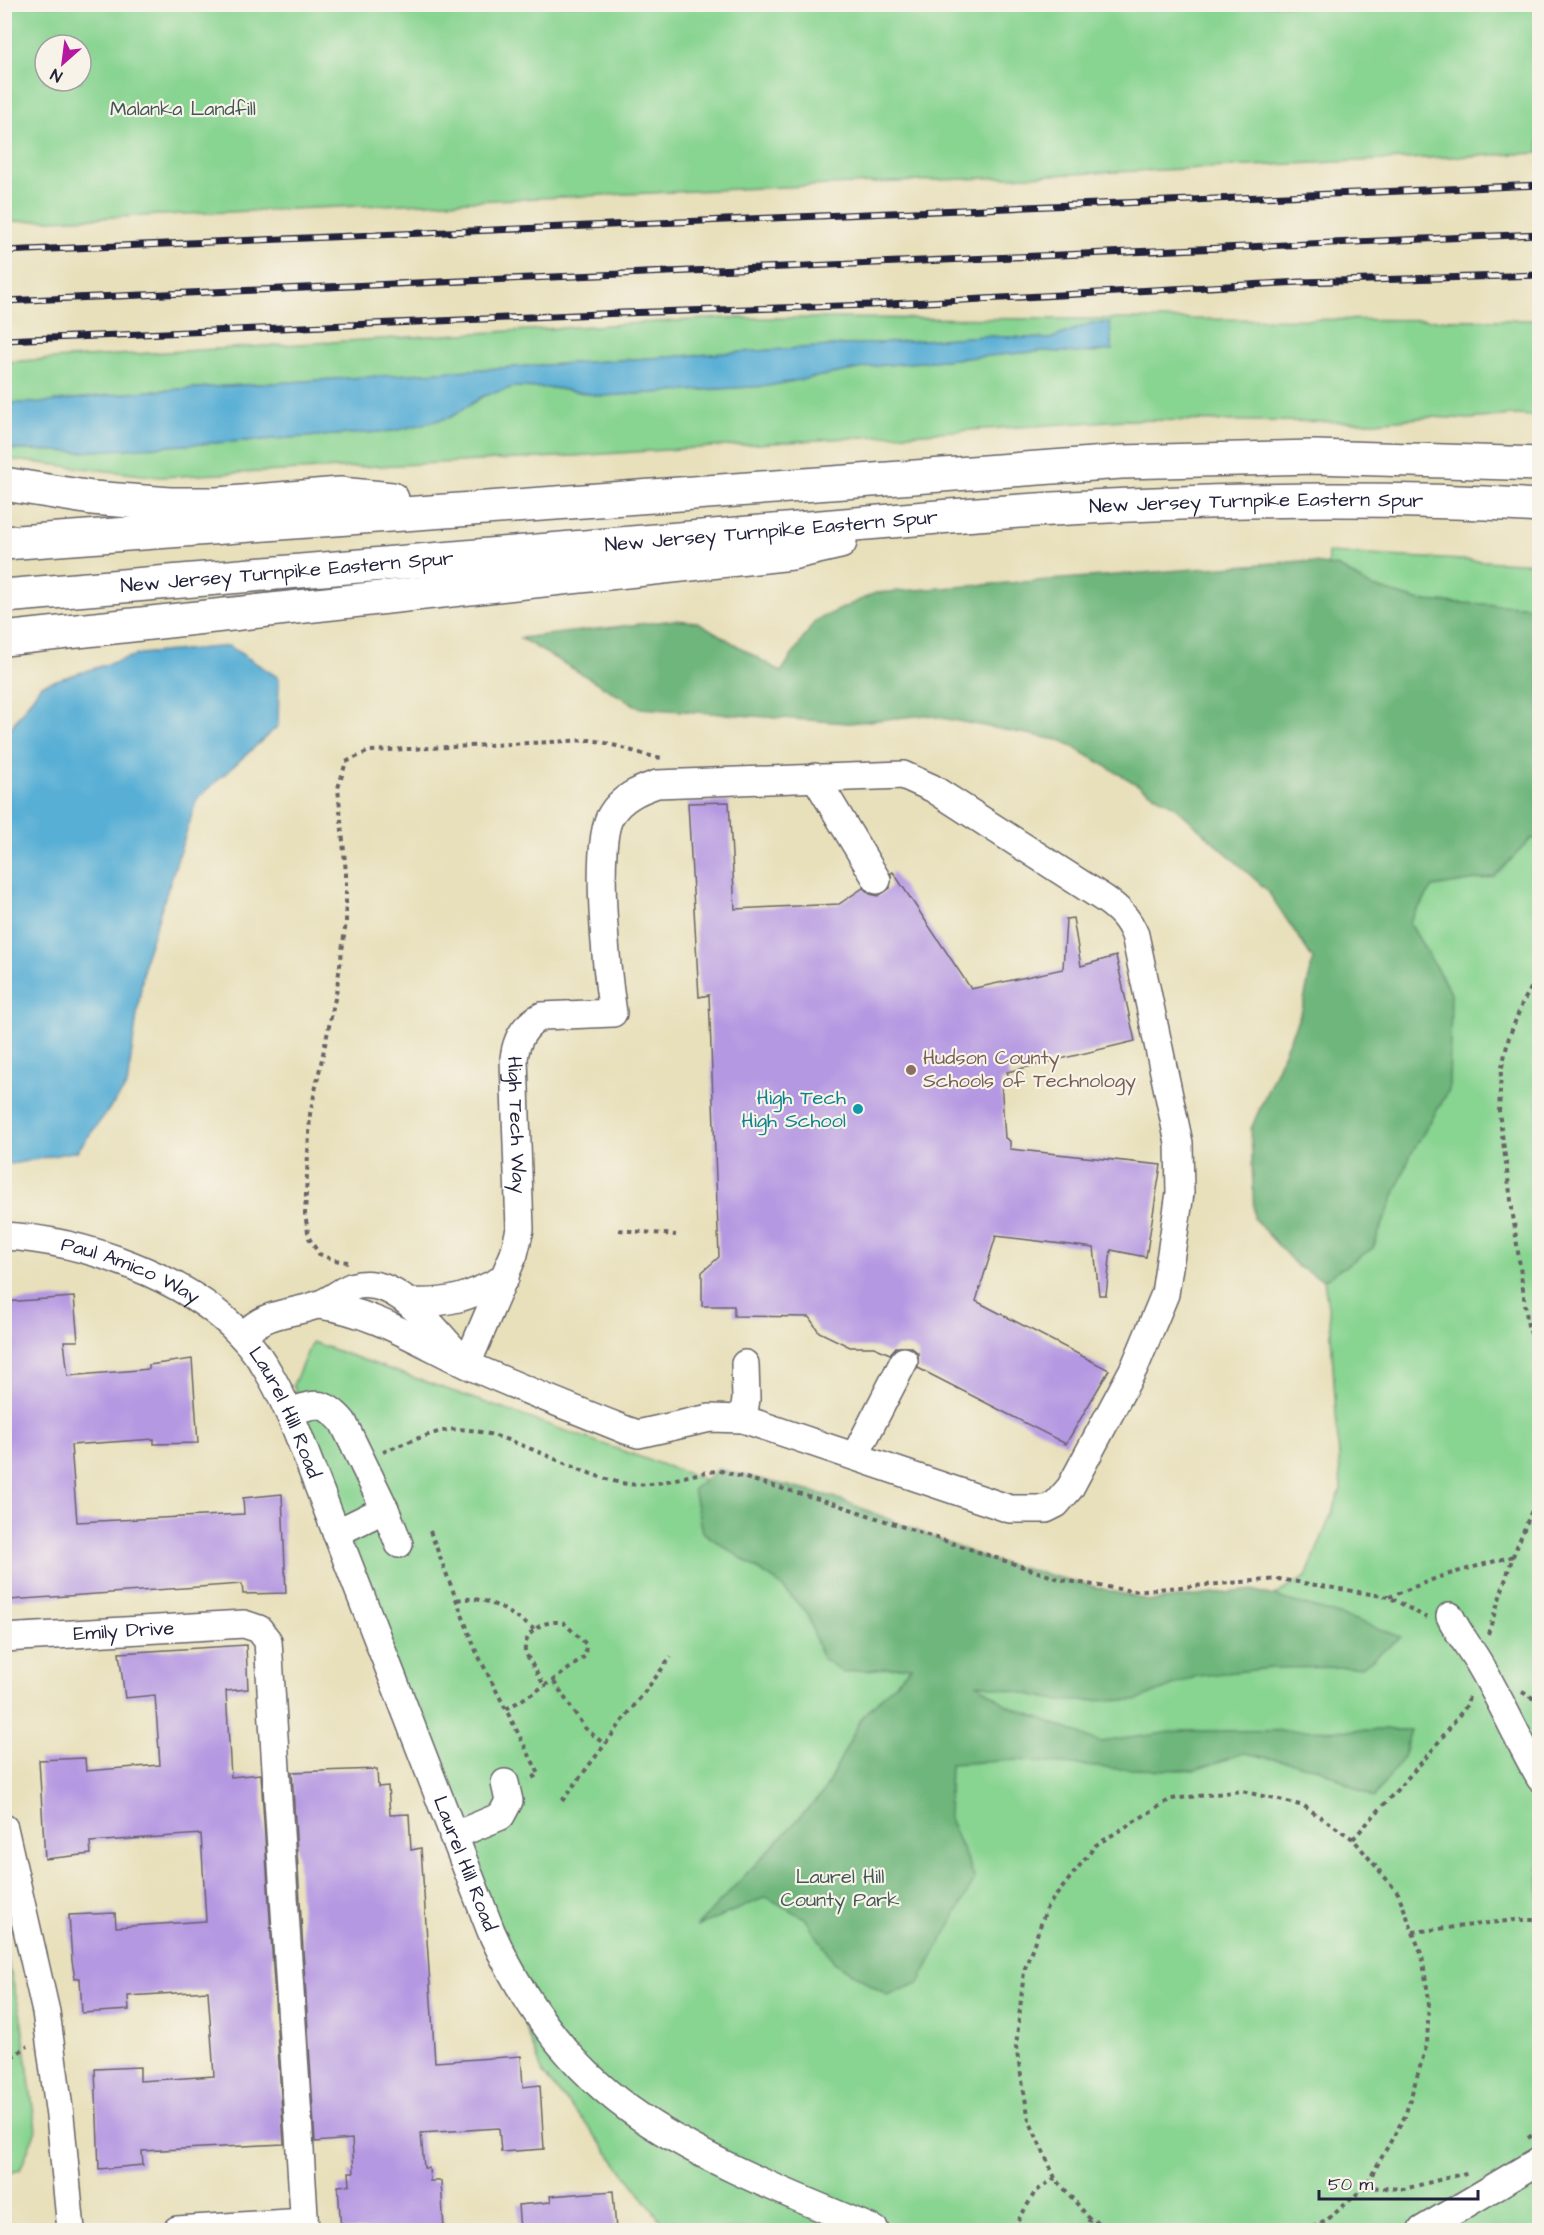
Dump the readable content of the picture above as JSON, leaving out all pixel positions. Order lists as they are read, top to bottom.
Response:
{
  "streets": {
    "highway": ["New Jersey Turnpike Eastern Spur"],
    "street": [
      "High Tech Way",
      "Paul Amico Way",
      "Laurel Hill Road",
      "Emily Drive"
    ]
  },
  "crossings": [
    ["Paul Amico Way", "Laurel Hill Road"]
  ],
  "parks": ["Malanka Landfill", "Laurel Hill County Park"],
  "places": ["Hudson County Schools of Technology", "High Tech High School"],
  "scale_bar": "50 m",
  "north": "bottom left"
}
